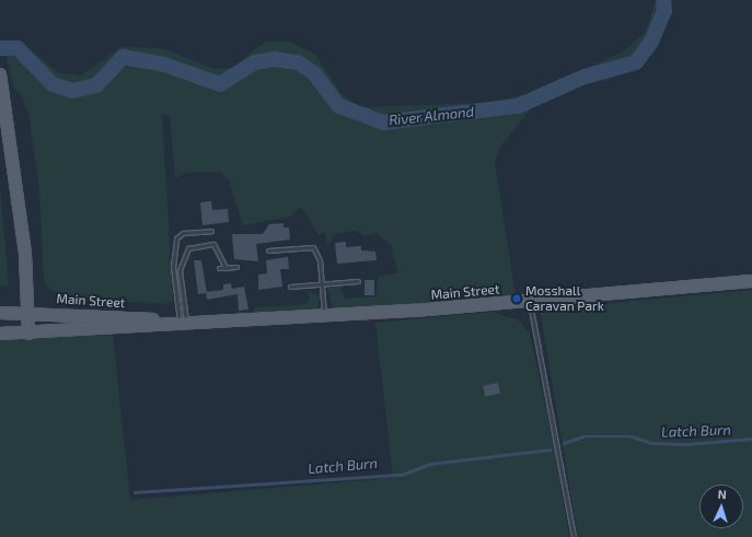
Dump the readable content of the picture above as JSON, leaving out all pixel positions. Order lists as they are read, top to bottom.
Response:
{
  "streets": {
    "main road": ["Main Street"]
  },
  "water": ["River Almond", "Latch Burn"],
  "places": ["Mosshall Caravan Park"],
  "north": "top"
}
